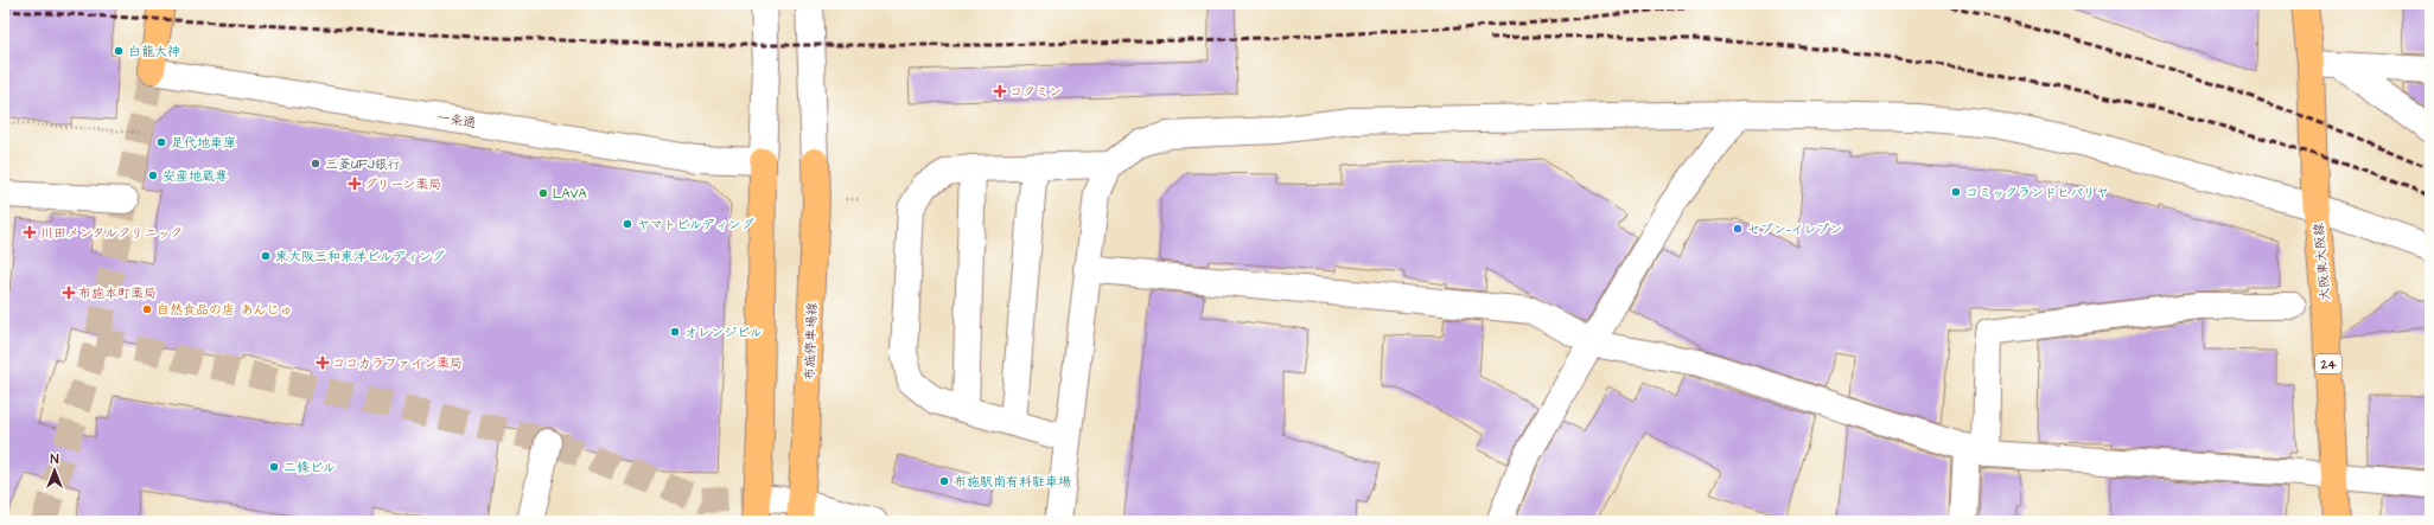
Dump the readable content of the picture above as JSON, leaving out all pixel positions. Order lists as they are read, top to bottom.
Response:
{
  "streets": {
    "main road": ["大阪東大阪線", "布施停車場線", "24"],
    "street": ["一条通"]
  },
  "places": {
    "other": [
      "白龍大神",
      "足代地車庫",
      "三菱UFJ銀行",
      "安産地蔵尊",
      "コミックランドヒバリヤ",
      "LAVA",
      "ヤマトビルディング",
      "セブン-イレブン",
      "東大阪三和東洋ビルディング",
      "自然食品の店 あんじゅ",
      "オレンジビル",
      "二條ビル",
      "布施駅南有料駐車場"
    ],
    "health": [
      "コクミン",
      "グリーン薬局",
      "川田メンタルクリニック",
      "布施本町薬局",
      "ココカラファイン薬局"
    ]
  },
  "north": "top"
}
